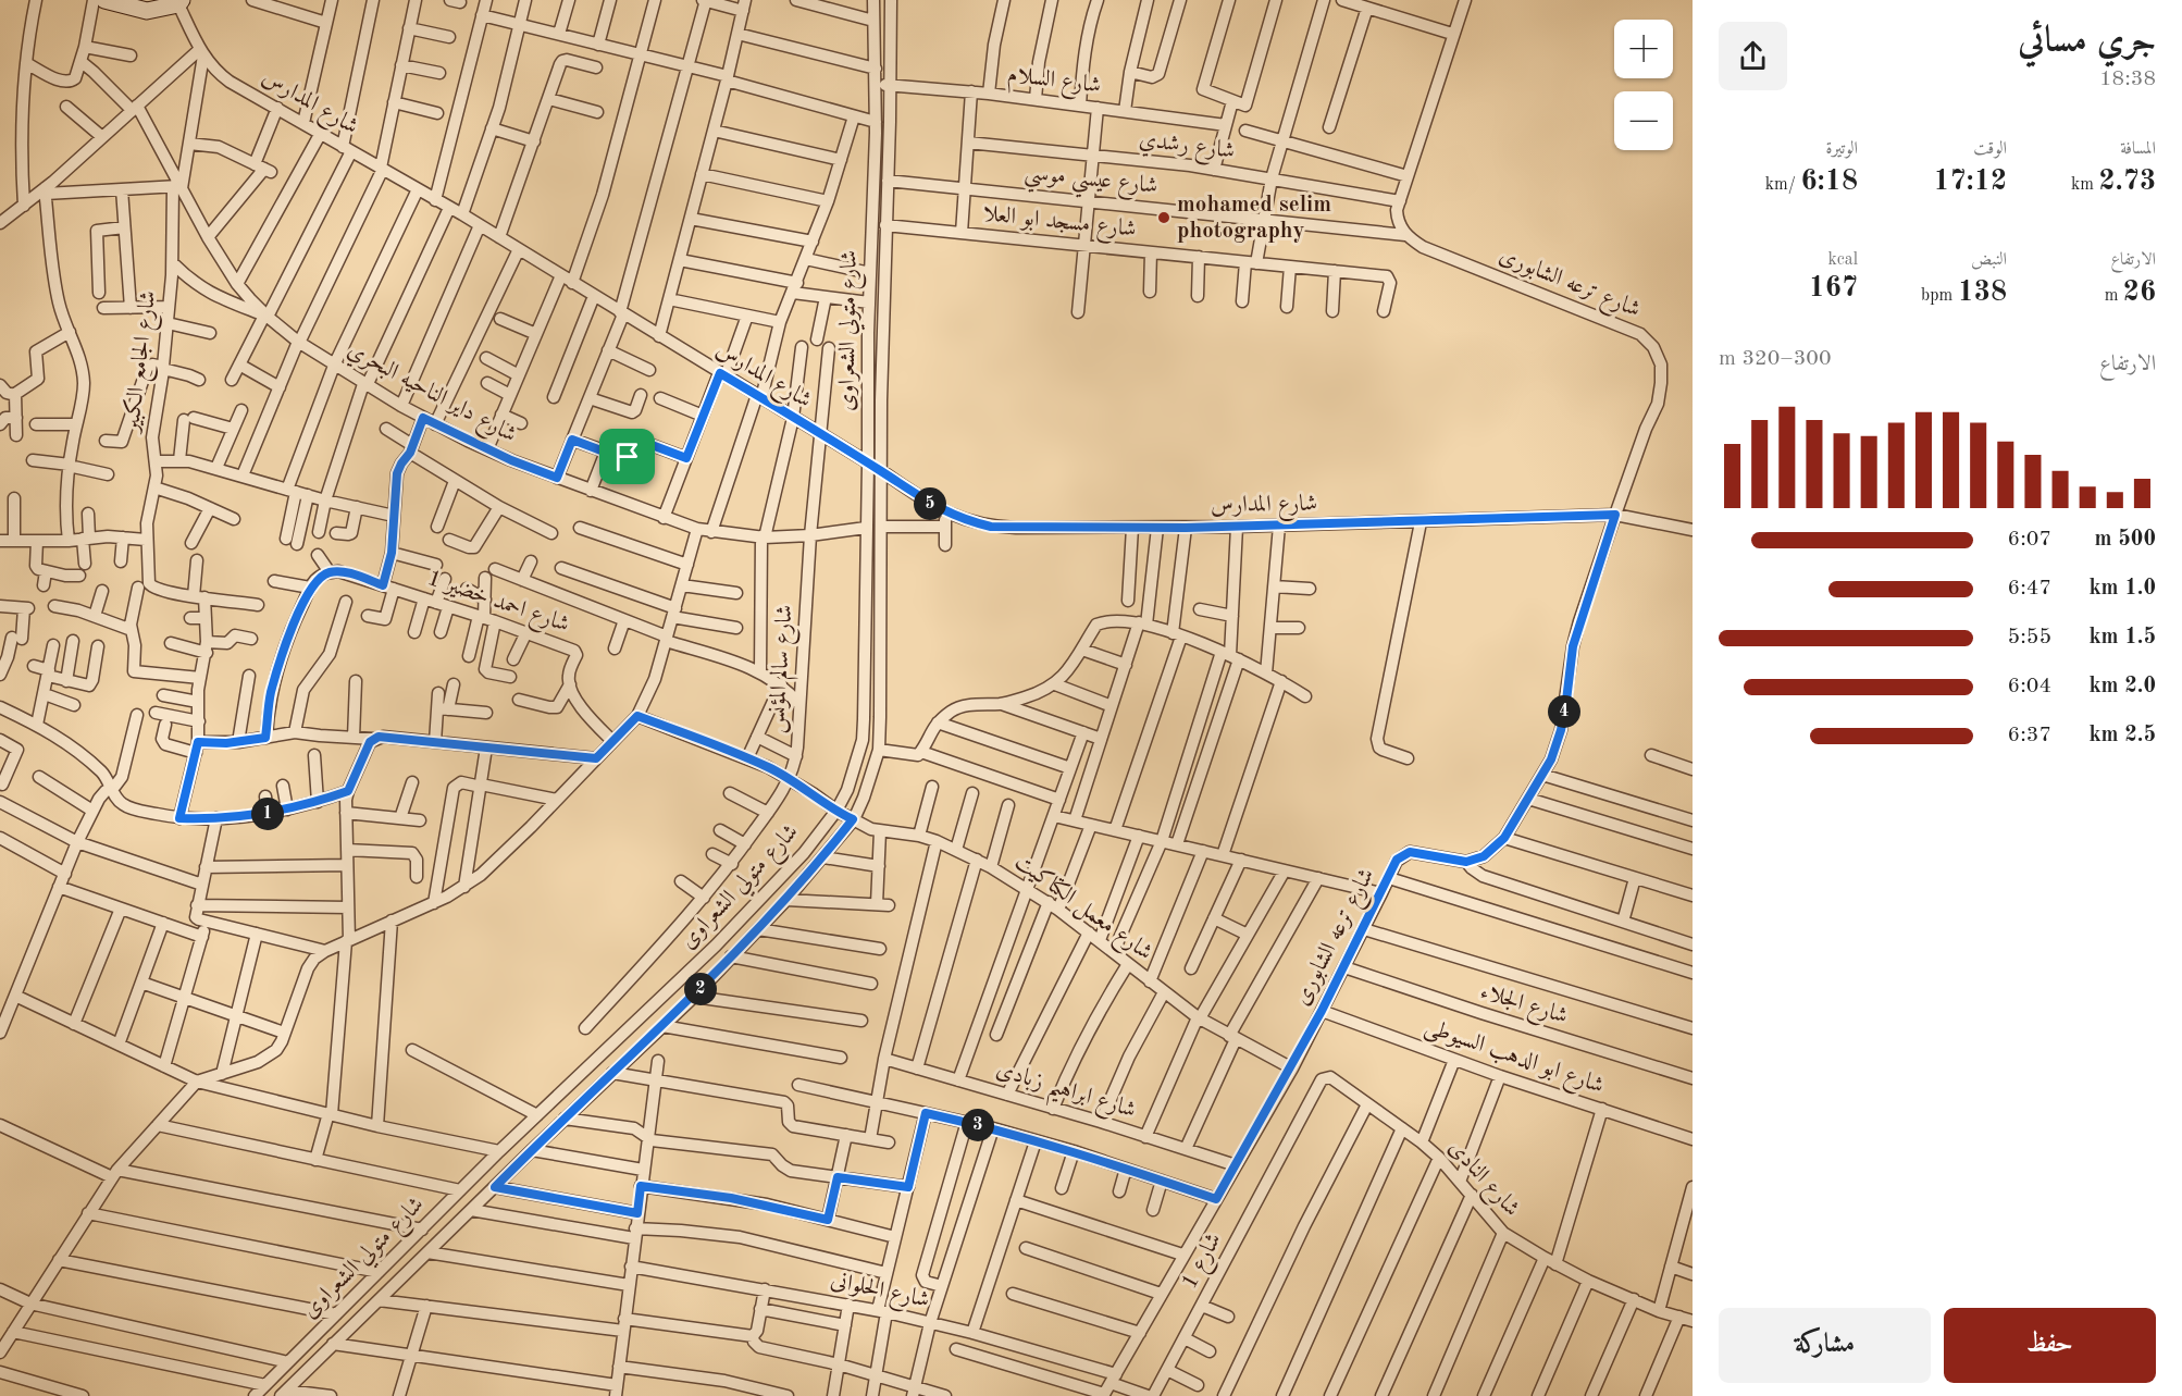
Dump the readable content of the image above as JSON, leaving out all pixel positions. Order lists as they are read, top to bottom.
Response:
{
  "streets": {
    "street": [
      "شارع السلام",
      "شارع المدارس",
      "شارع رشدي",
      "شارع عيسي موسي",
      "شارع مسجد ابو العلا",
      "شارع ترعه الشابورى",
      "شارع متولي الشعراوى",
      "شارع الجامع الكبير",
      "شارع داير الناحيه البحري",
      "شارع احمد خضير 1",
      "شارع سالم المؤنس",
      "شارع معمل الكتاكيت",
      "شارع الجلاء",
      "شارع ابو الدهب السيوطى",
      "شارع ابراهيم زبادى",
      "شارع النادى",
      "شارع 1",
      "شارع الحلوانى"
    ]
  },
  "crossings": [
    ["شارع السلام", "شارع متولي الشعراوى"],
    ["شارع المدارس", "شارع ترعه الشابورى"],
    ["شارع المدارس", "شارع متولي الشعراوى"],
    ["شارع المدارس", "شارع الجامع الكبير"],
    ["شارع المدارس", "شارع سالم المؤنس"],
    ["شارع عيسي موسي", "شارع ترعه الشابورى"],
    ["شارع عيسي موسي", "شارع متولي الشعراوى"],
    ["شارع مسجد ابو العلا", "شارع متولي الشعراوى"],
    ["شارع ترعه الشابورى", "شارع معمل الكتاكيت"],
    ["شارع ترعه الشابورى", "شارع الجلاء"],
    ["شارع ترعه الشابورى", "شارع ابو الدهب السيوطى"],
    ["شارع ترعه الشابورى", "شارع ابراهيم زبادى"],
    ["شارع ترعه الشابورى", "شارع الحلوانى"],
    ["شارع متولي الشعراوى", "شارع داير الناحيه البحري"],
    ["شارع متولي الشعراوى", "شارع معمل الكتاكيت"],
    ["شارع الجامع الكبير", "شارع داير الناحيه البحري"],
    ["شارع داير الناحيه البحري", "شارع سالم المؤنس"],
    ["شارع سالم المؤنس", "شارع معمل الكتاكيت"],
    ["شارع النادى", "شارع 1"]
  ],
  "places": ["mohamed selim photography"],
  "page": {
    "heading": ["جري مسائي", "18:38"],
    "map_buttons": ["+", "−"],
    "stats": [
      ["المسافة", "2.73 km"],
      ["الوقت", "17:12"],
      ["الوتيرة", "6:18 /km"],
      ["الارتفاع", "26 m"],
      ["النبض", "138 bpm"],
      ["kcal", "167"]
    ],
    "chart": ["الارتفاع", "300–320 m"],
    "pins": [
      "5",
      "4",
      "1",
      "2",
      "3"
    ],
    "list": [
      {
        "name": "500 m",
        "note": "6:07"
      },
      {
        "name": "1.0 km",
        "note": "6:47"
      },
      {
        "name": "1.5 km",
        "note": "5:55"
      },
      {
        "name": "2.0 km",
        "note": "6:04"
      },
      {
        "name": "2.5 km",
        "note": "6:37"
      }
    ],
    "buttons": ["حفظ", "مشاركة"]
  }
}
